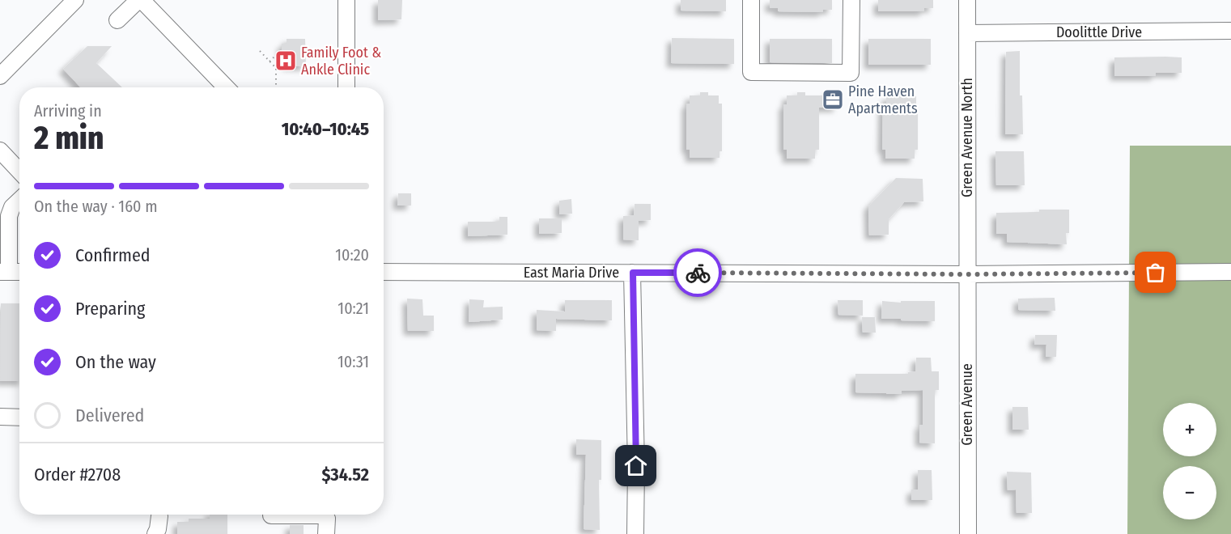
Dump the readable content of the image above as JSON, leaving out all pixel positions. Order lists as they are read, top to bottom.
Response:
{
  "streets": {
    "street": [
      "Doolittle Drive",
      "Green Avenue North",
      "East Maria Drive",
      "Green Avenue"
    ]
  },
  "crossings": [
    ["Doolittle Drive", "Green Avenue North"],
    ["Green Avenue North", "East Maria Drive"],
    ["Green Avenue North", "Green Avenue"],
    ["East Maria Drive", "Green Avenue"]
  ],
  "places": {
    "hospital": ["Family Foot & Ankle Clinic"],
    "office": ["Pine Haven Apartments"]
  },
  "page": {
    "heading": ["2 min", "Arriving in", "10:40–10:45"],
    "panel": ["Order #2708", "$34.52"],
    "bar": "On the way · 160 m",
    "list": [
      ["Confirmed", "10:20"],
      ["Preparing", "10:21"],
      ["On the way", "10:31"],
      "Delivered"
    ],
    "map_buttons": ["+", "−"]
  }
}
